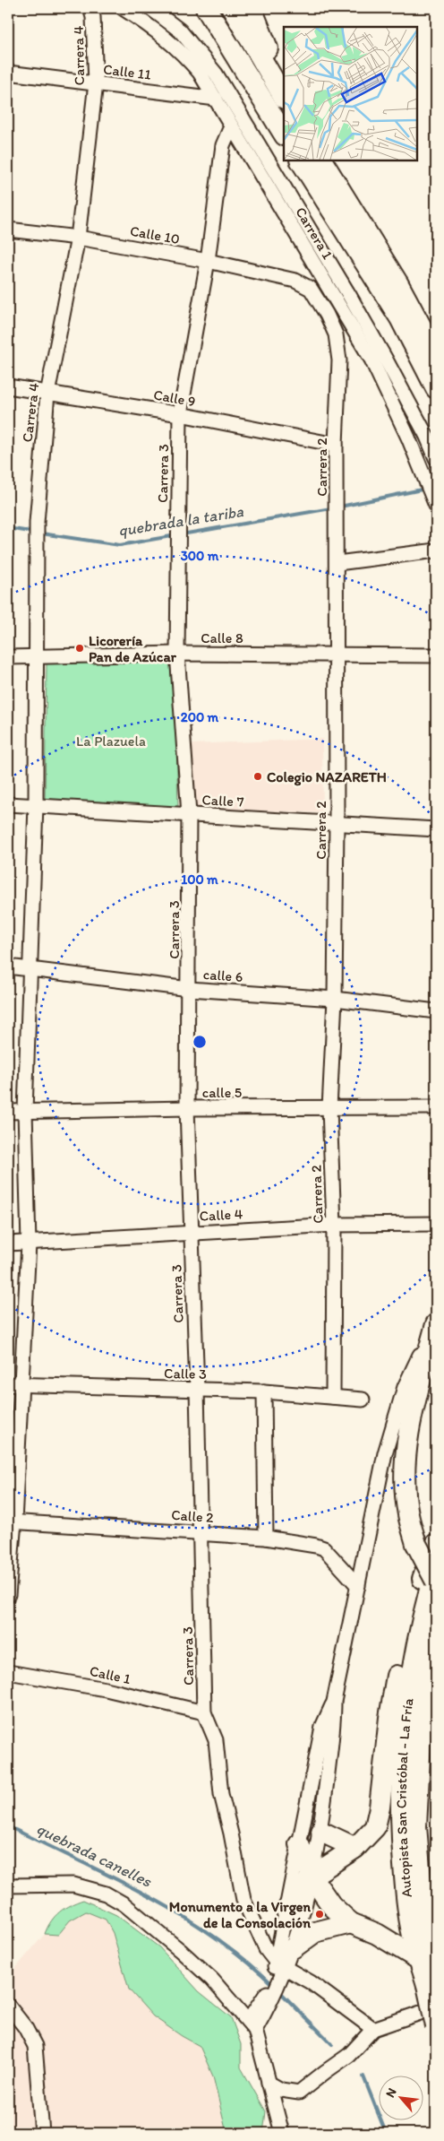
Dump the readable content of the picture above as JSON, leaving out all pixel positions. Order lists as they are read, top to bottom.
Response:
{
  "streets": {
    "highway": ["Autopista San Cristóbal - La Fría"],
    "street": [
      "Carrera 4",
      "Calle 11",
      "Carrera 1",
      "Calle 10",
      "Calle 9",
      "Carrera 2",
      "Carrera 3",
      "Calle 8",
      "Calle 7",
      "calle 6",
      "calle 5",
      "Calle 4",
      "Calle 3",
      "Calle 2",
      "Calle 1"
    ]
  },
  "crossings": [
    ["Carrera 4", "Calle 11"],
    ["Carrera 4", "Calle 10"],
    ["Carrera 4", "Calle 9"],
    ["Carrera 4", "Calle 8"],
    ["Carrera 4", "Calle 7"],
    ["Carrera 4", "calle 6"],
    ["Carrera 4", "calle 5"],
    ["Carrera 4", "Calle 4"],
    ["Carrera 4", "Calle 3"],
    ["Carrera 4", "Calle 2"],
    ["Calle 11", "Carrera 1"],
    ["Carrera 1", "Carrera 3"],
    ["Calle 10", "Carrera 2"],
    ["Calle 10", "Carrera 3"],
    ["Calle 9", "Carrera 2"],
    ["Calle 9", "Carrera 3"],
    ["Carrera 2", "Calle 8"],
    ["Carrera 2", "Calle 7"],
    ["Carrera 2", "calle 6"],
    ["Carrera 2", "calle 5"],
    ["Carrera 2", "Calle 4"],
    ["Carrera 2", "Calle 3"],
    ["Carrera 3", "Calle 8"],
    ["Carrera 3", "Calle 7"],
    ["Carrera 3", "calle 6"],
    ["Carrera 3", "calle 5"],
    ["Carrera 3", "Calle 4"],
    ["Carrera 3", "Calle 3"],
    ["Carrera 3", "Calle 2"],
    ["Carrera 3", "Calle 1"]
  ],
  "water": ["quebrada la tariba", "quebrada canelles"],
  "parks": ["La Plazuela"],
  "places": ["Licorería Pan de Azúcar", "Colegio NAZARETH", "Monumento a la Virgen de la Consolación"],
  "north": "top left",
  "rings": ["300 m", "200 m", "100 m"]
}
